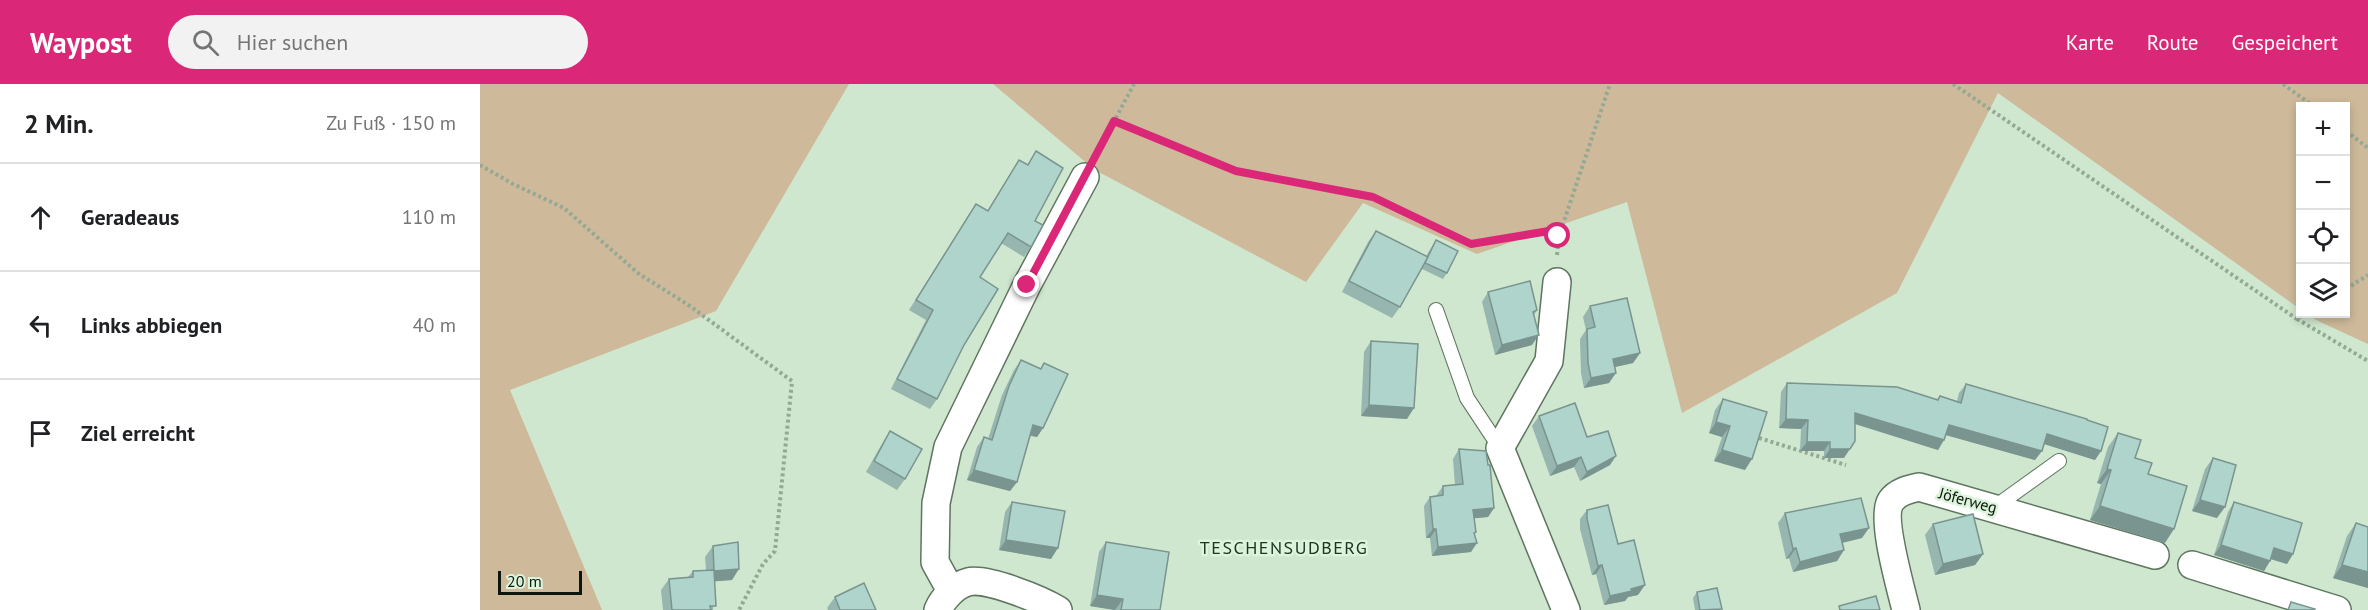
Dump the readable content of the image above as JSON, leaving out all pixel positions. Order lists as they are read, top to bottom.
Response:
{
  "streets": {
    "street": ["Jöferweg"]
  },
  "districts": ["TESCHENSUDBERG"],
  "scale_bar": "20 m",
  "page": {
    "header": "Waypost",
    "search": "Hier suchen",
    "nav": ["Karte", "Route", "Gespeichert"],
    "heading": ["2 Min.", "Zu Fuß · 150 m"],
    "map_buttons": ["+", "−"],
    "list": [
      ["Geradeaus", "110 m"],
      ["Links abbiegen", "40 m"],
      "Ziel erreicht"
    ],
    "scale": "20 m"
  }
}
